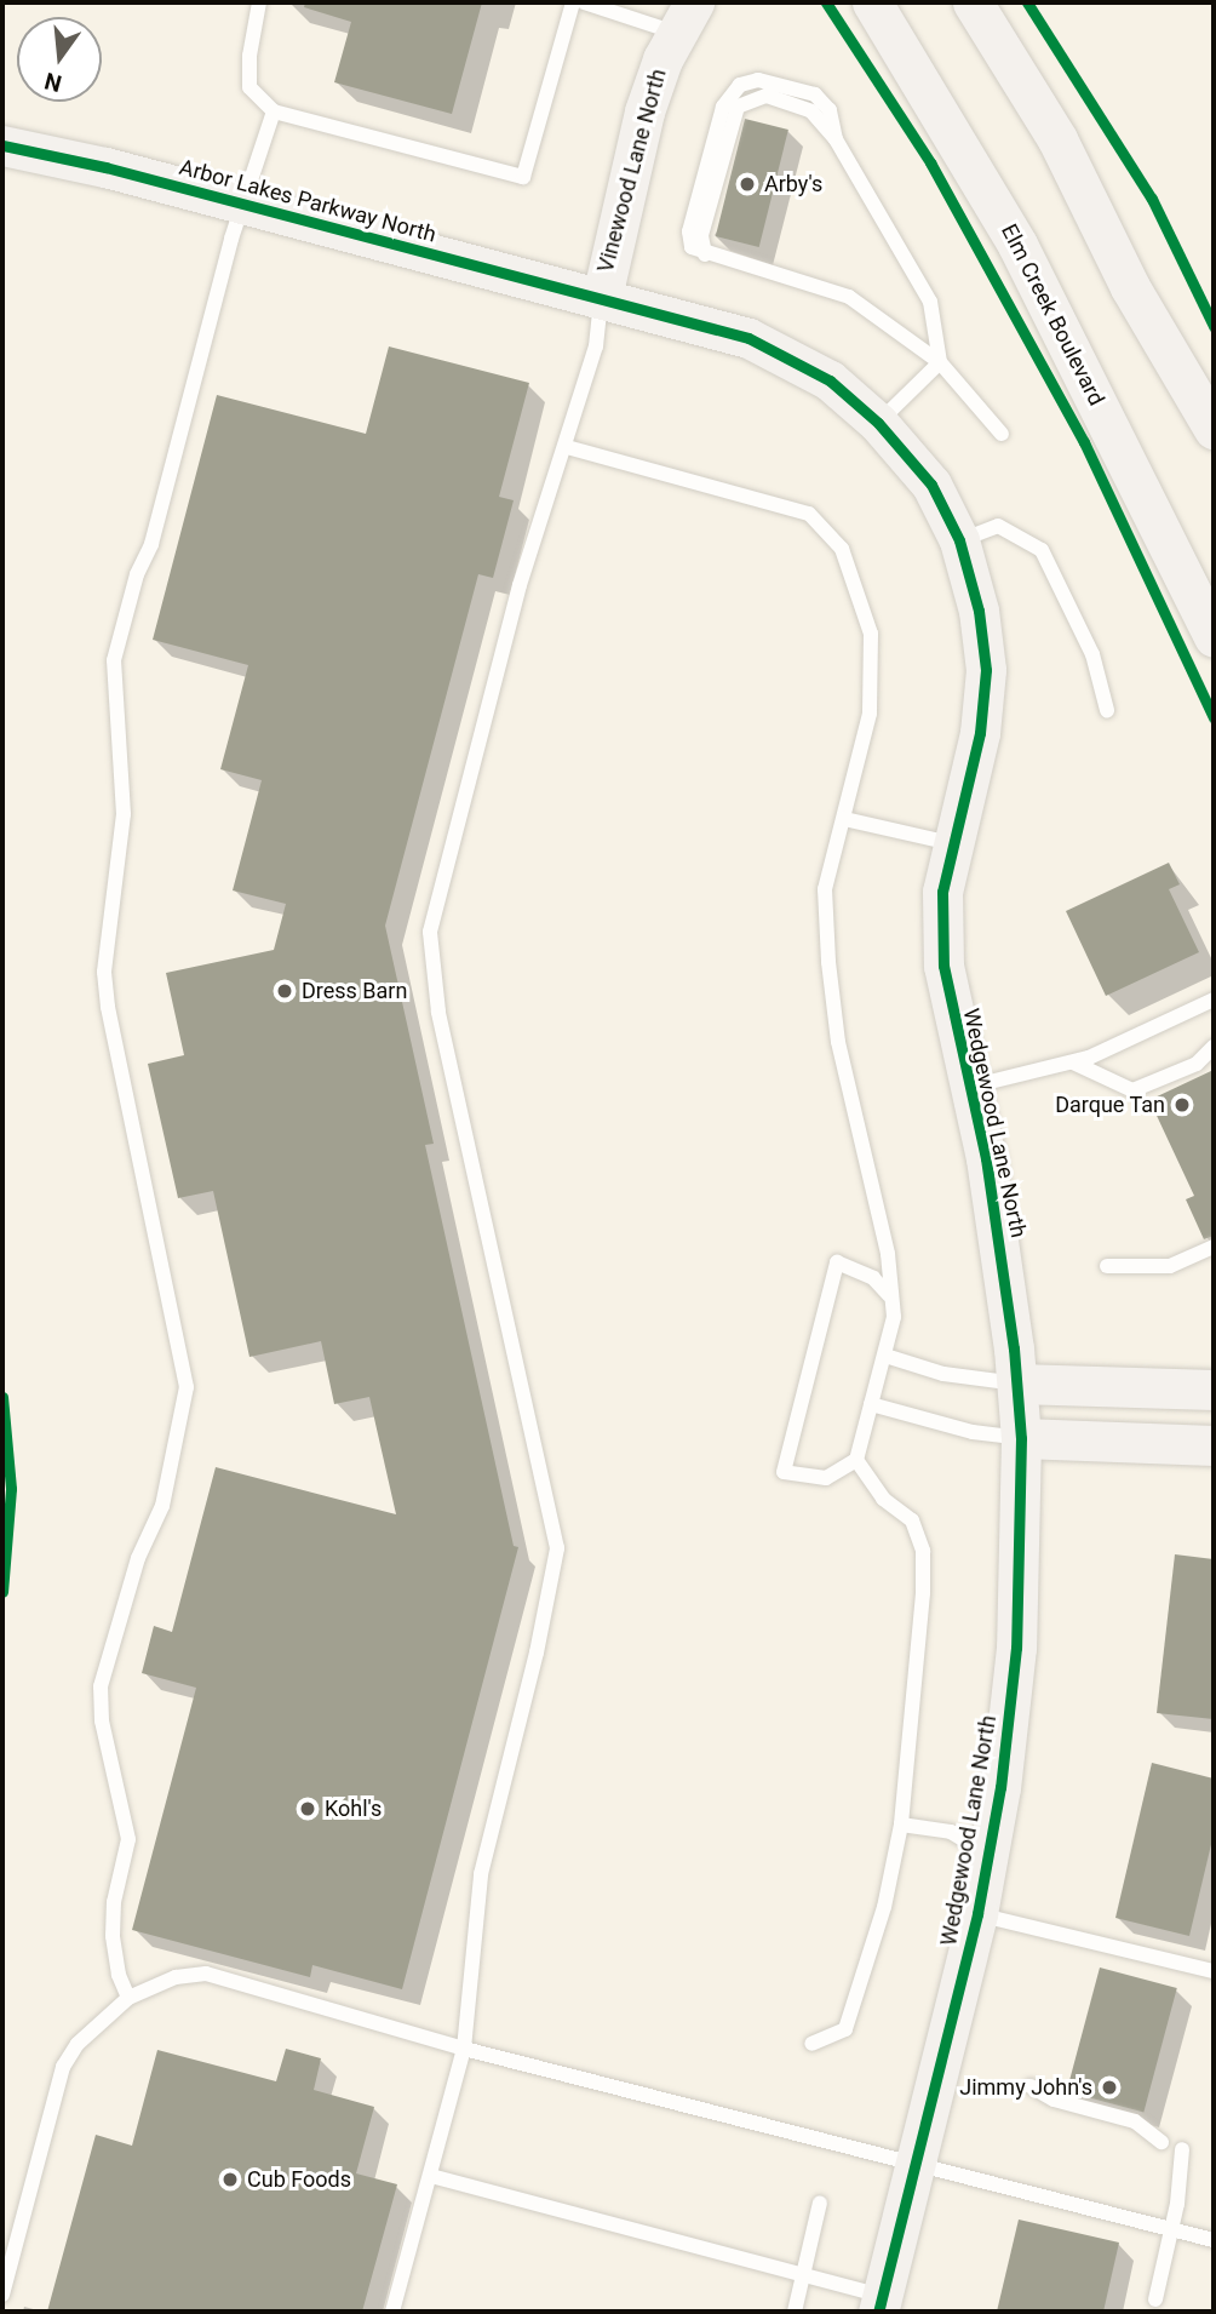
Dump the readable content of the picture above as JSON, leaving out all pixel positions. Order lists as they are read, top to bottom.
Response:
{
  "streets": {
    "street": [
      "Vinewood Lane North",
      "Arbor Lakes Parkway North",
      "Elm Creek Boulevard",
      "Wedgewood Lane North"
    ]
  },
  "crossings": [
    ["Vinewood Lane North", "Arbor Lakes Parkway North"],
    ["Vinewood Lane North", "Wedgewood Lane North"],
    ["Arbor Lakes Parkway North", "Wedgewood Lane North"]
  ],
  "places": [
    "Arby's",
    "Dress Barn",
    "Darque Tan",
    "Kohl's",
    "Jimmy John's",
    "Cub Foods"
  ],
  "north": "bottom"
}
